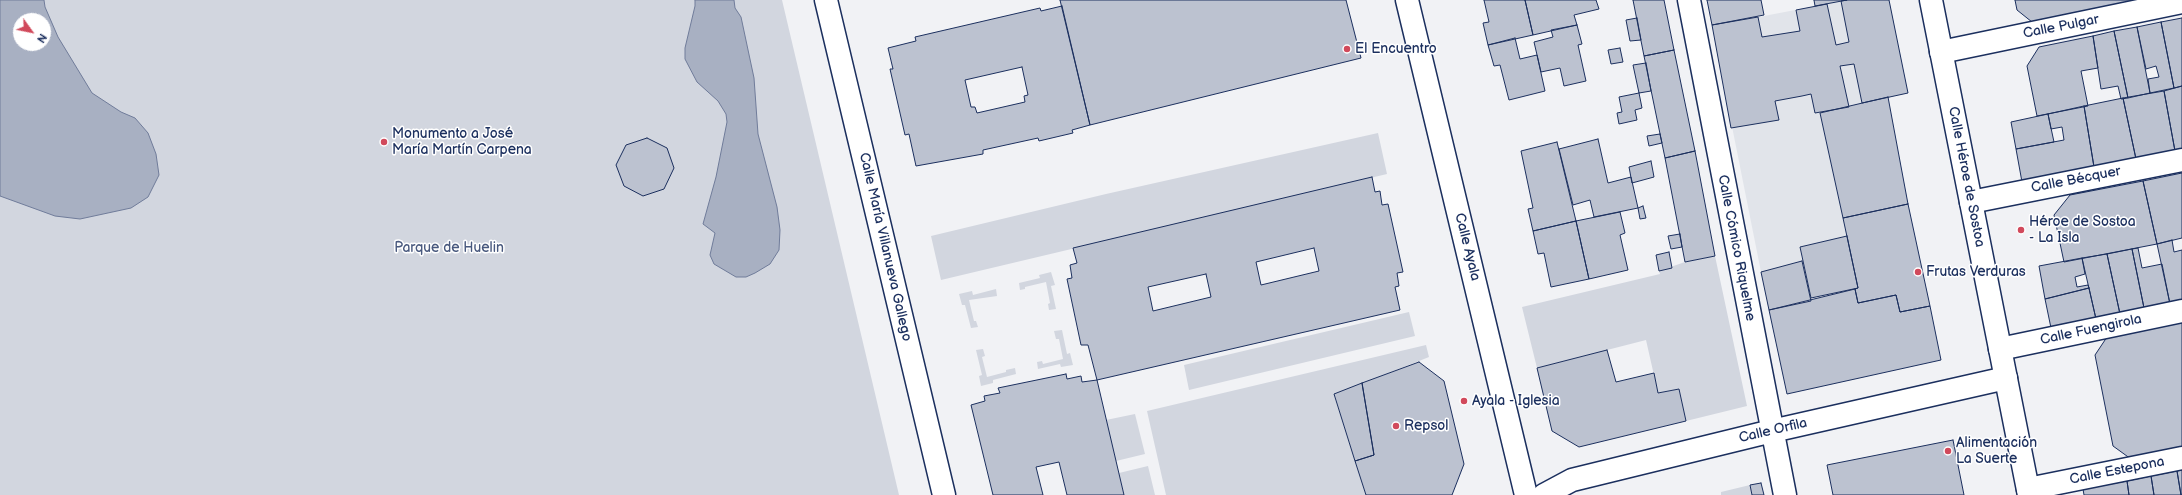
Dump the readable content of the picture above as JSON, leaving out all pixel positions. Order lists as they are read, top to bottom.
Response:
{
  "streets": {
    "street": [
      "Calle Pulgar",
      "Calle Héroe de Sostoa",
      "Calle Bécquer",
      "Calle María Villanueva Gallego",
      "Calle Ayala",
      "Calle Cómico Riquelme",
      "Calle Fuengirola",
      "Calle Orfila",
      "Calle Estepona"
    ]
  },
  "crossings": [
    ["Calle Pulgar", "Calle Héroe de Sostoa"],
    ["Calle Héroe de Sostoa", "Calle Bécquer"],
    ["Calle Héroe de Sostoa", "Calle Fuengirola"],
    ["Calle Héroe de Sostoa", "Calle Orfila"],
    ["Calle Héroe de Sostoa", "Calle Estepona"],
    ["Calle Cómico Riquelme", "Calle Orfila"]
  ],
  "parks": ["Parque de Huelin"],
  "places": [
    "El Encuentro",
    "Monumento a José María Martín Carpena",
    "Héroe de Sostoa - La Isla",
    "Frutas Verduras",
    "Ayala - Iglesia",
    "Repsol",
    "Alimentación La Suerte"
  ],
  "north": "bottom right"
}
